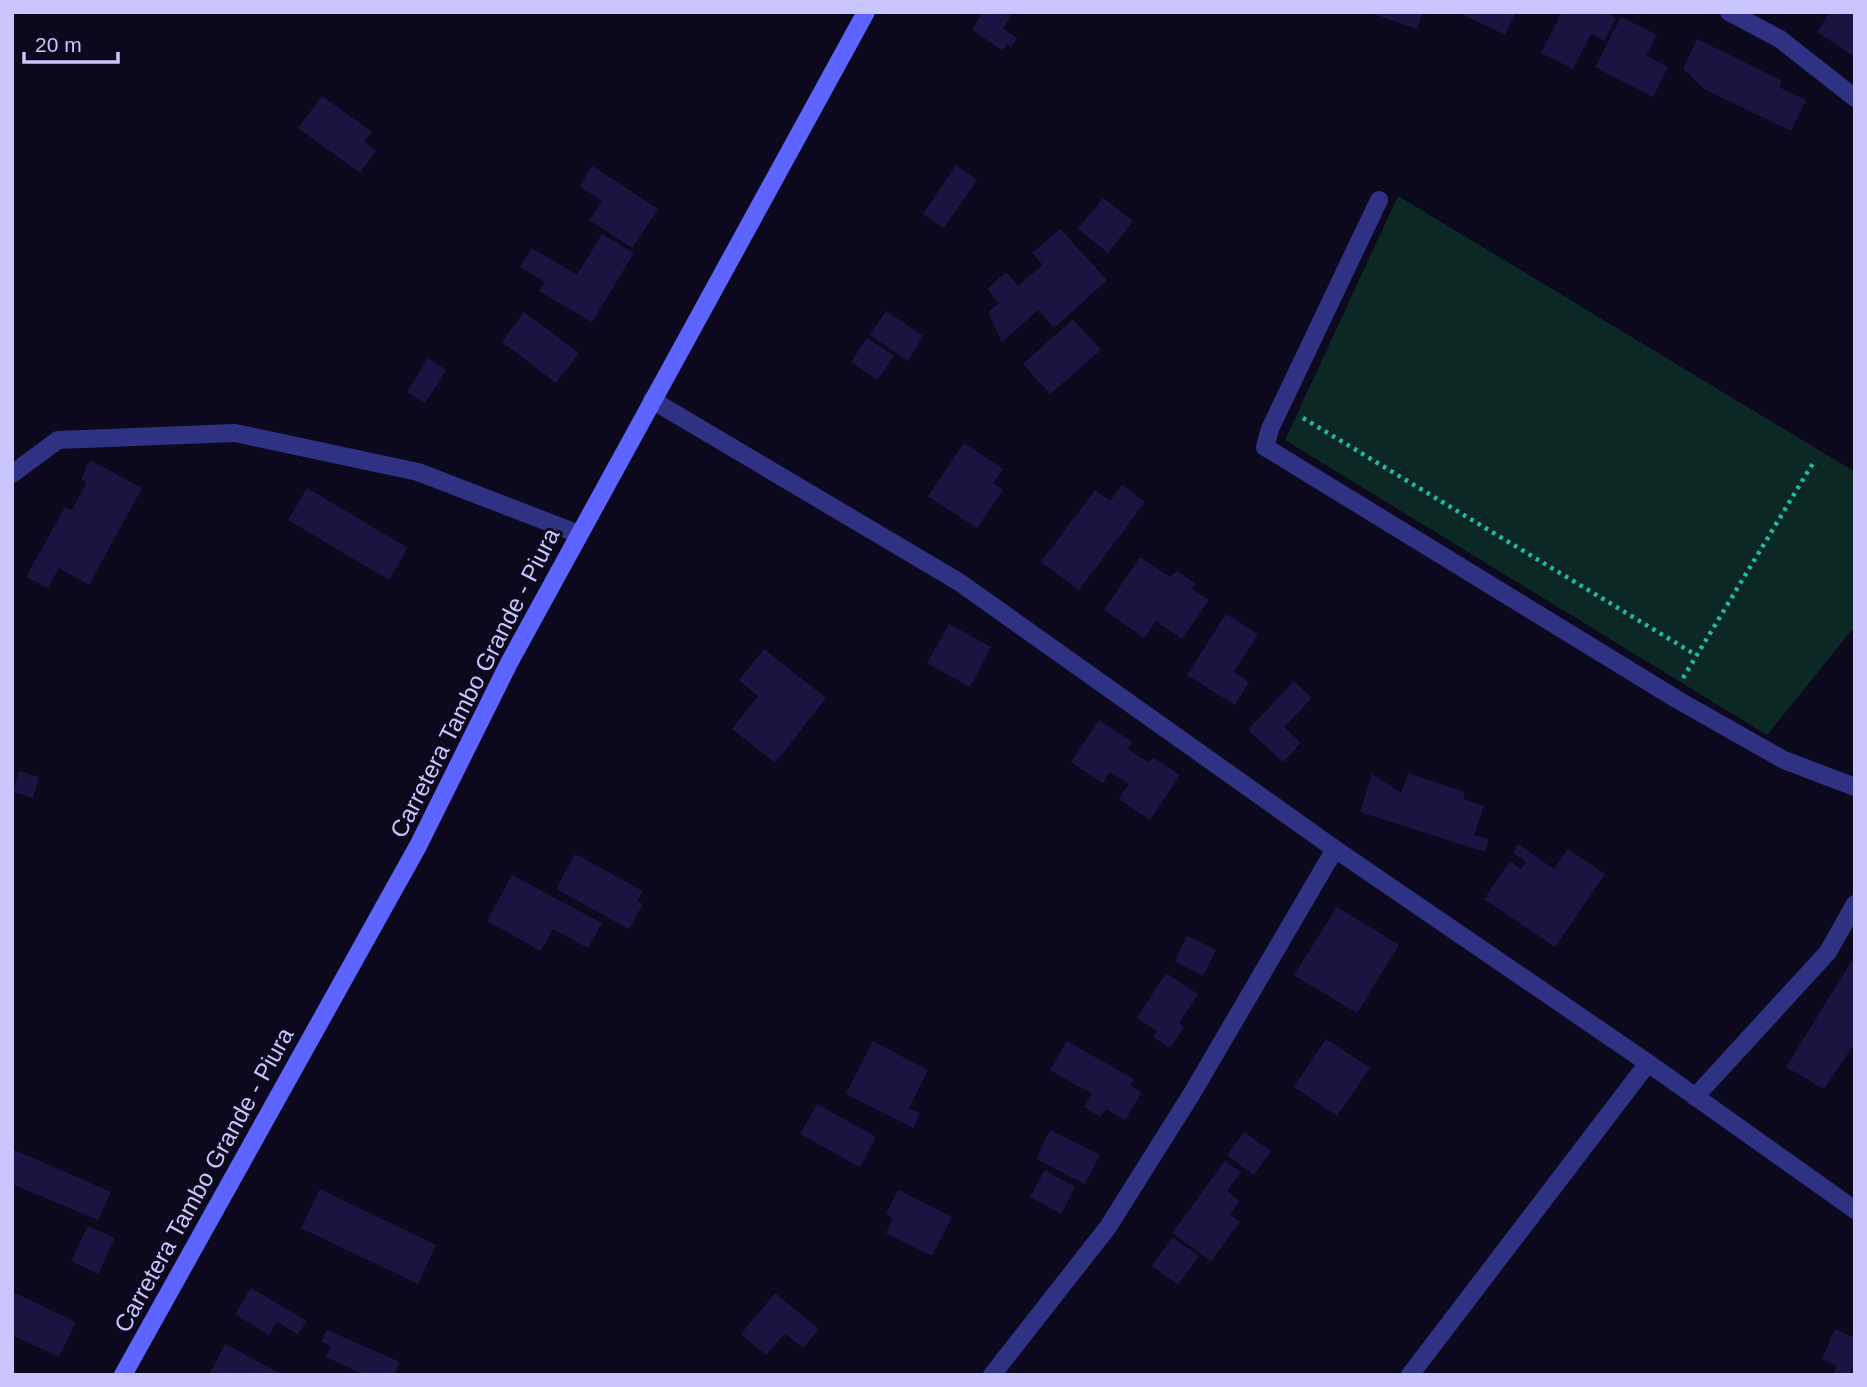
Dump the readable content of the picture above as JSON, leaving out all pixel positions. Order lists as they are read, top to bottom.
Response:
{
  "streets": {
    "main road": ["Carretera Tambo Grande - Piura"]
  },
  "scale_bar": "20 m"
}
